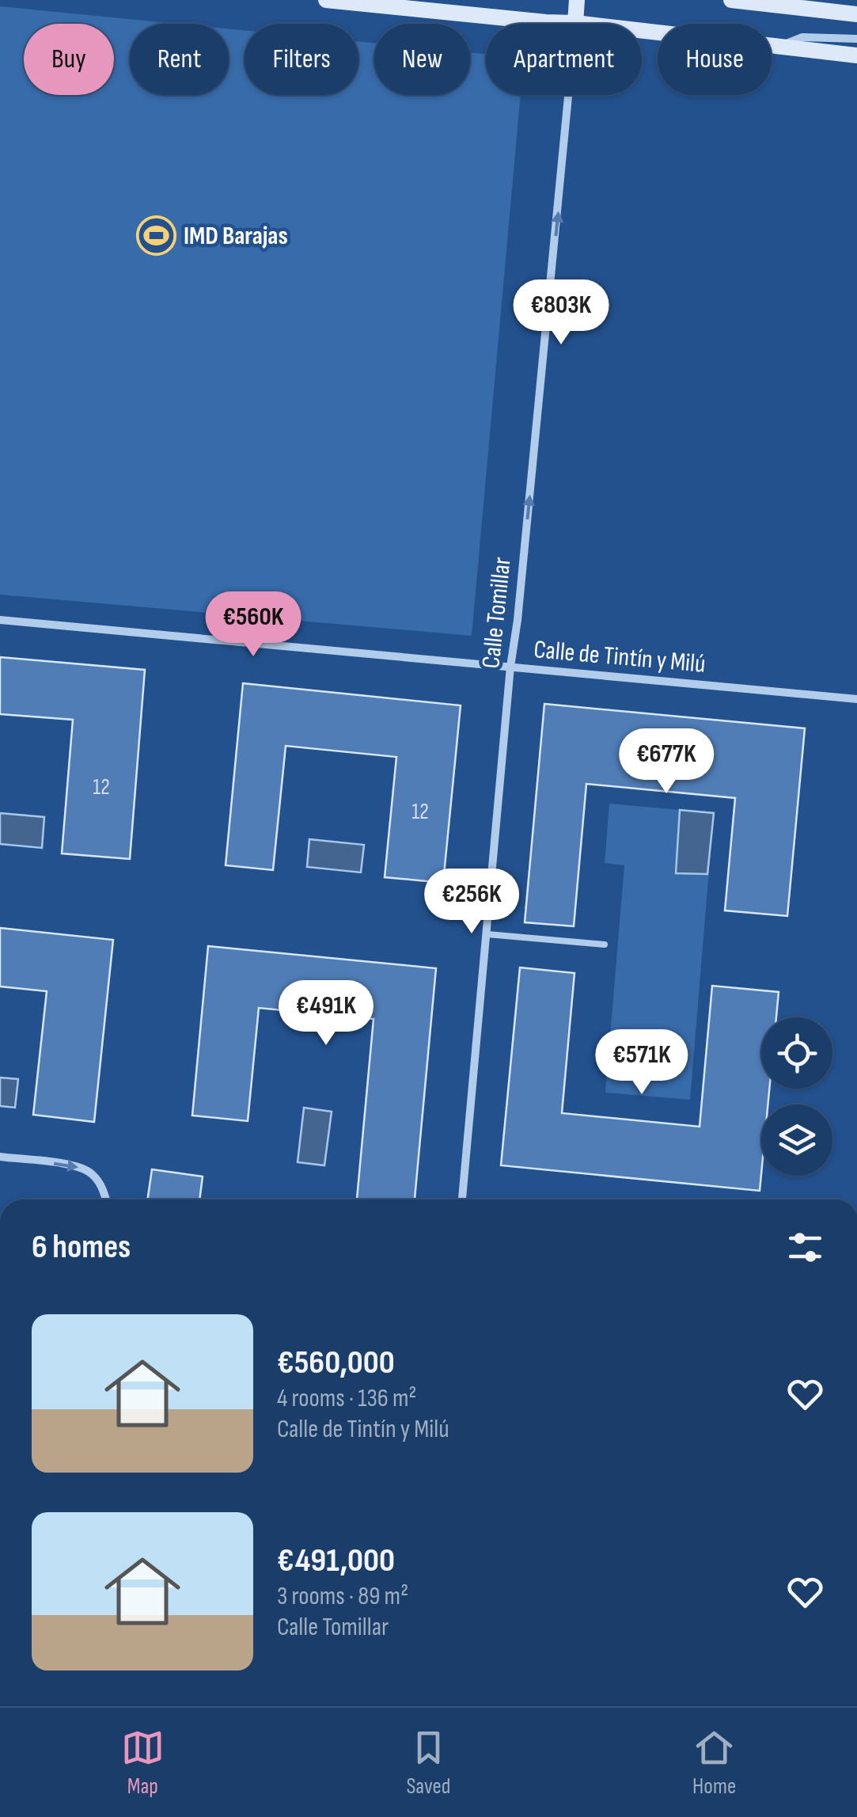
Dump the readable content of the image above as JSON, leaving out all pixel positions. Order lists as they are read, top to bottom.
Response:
{
  "streets": {
    "street": ["Calle Tomillar", "Calle de Tintín y Milú"]
  },
  "crossings": [
    ["Calle Tomillar", "Calle de Tintín y Milú"]
  ],
  "one_way": ["Calle Tomillar"],
  "places": {
    "sports": ["IMD Barajas"]
  },
  "house_numbers": ["12", "12"],
  "page": {
    "chip": [
      "Buy",
      "Rent",
      "Filters",
      "New",
      "Apartment",
      "House"
    ],
    "price": [
      "€803K",
      "€560K",
      "€677K",
      "€256K",
      "€491K",
      "€571K"
    ],
    "heading": "6 homes",
    "list": [
      {
        "name": "€560,000",
        "note": "4 rooms · 136 m² · Calle de Tintín y Milú"
      },
      {
        "name": "€491,000",
        "note": "3 rooms · 89 m² · Calle Tomillar"
      }
    ],
    "tabs": ["Map", "Saved", "Home"]
  }
}
